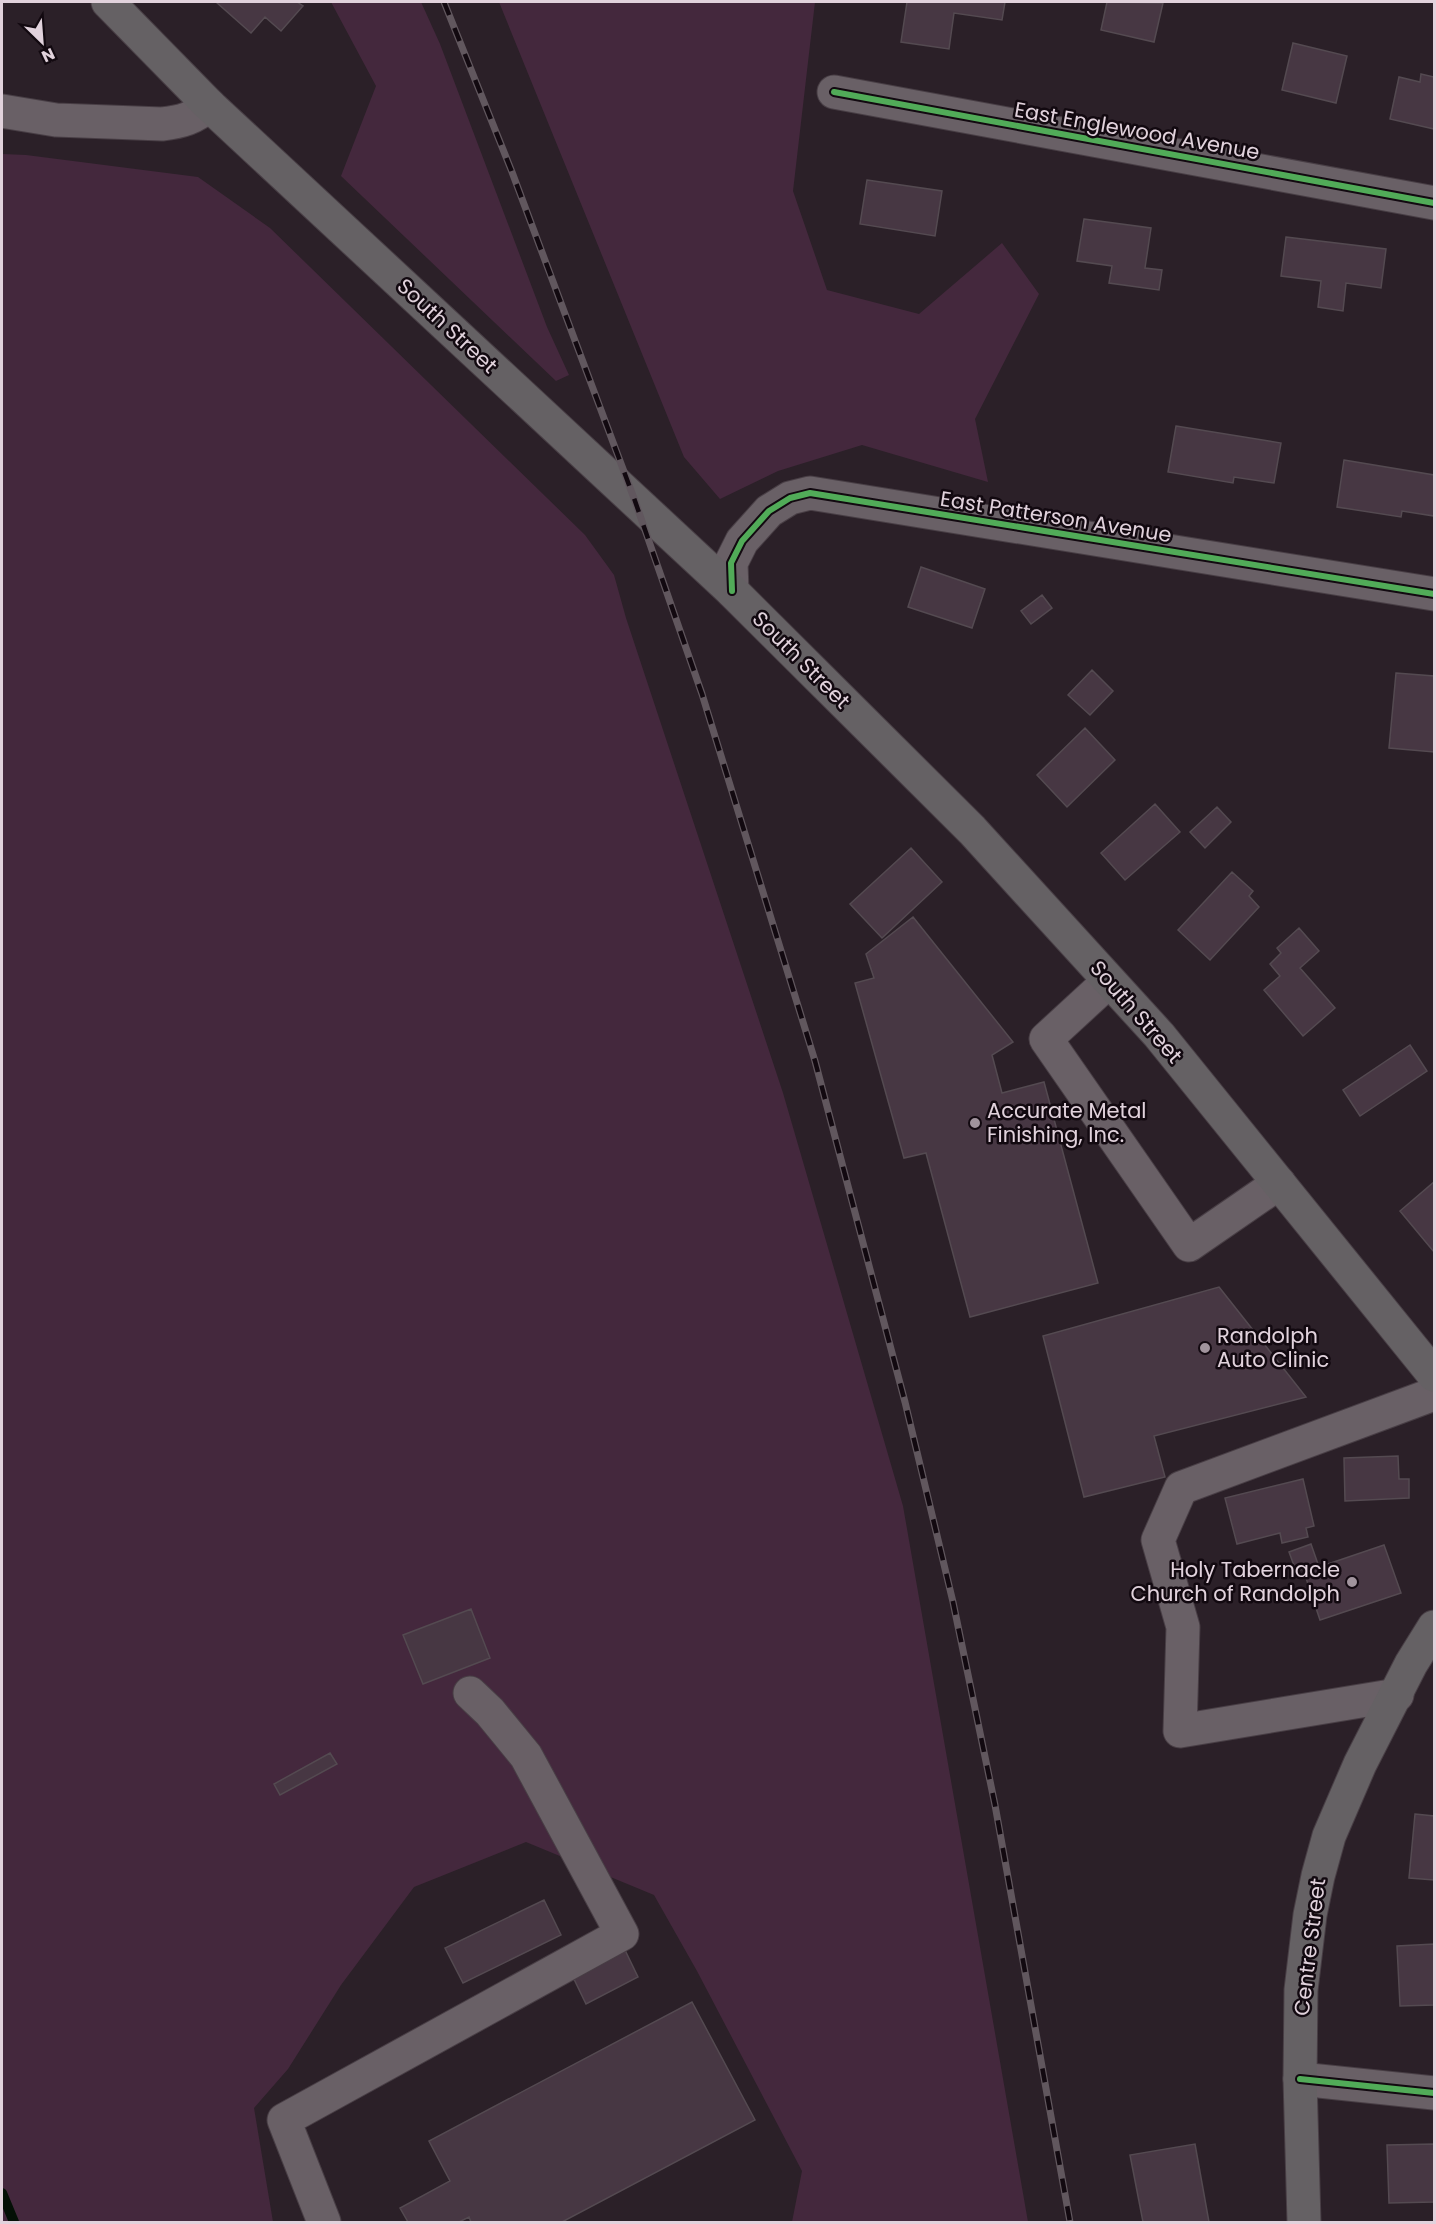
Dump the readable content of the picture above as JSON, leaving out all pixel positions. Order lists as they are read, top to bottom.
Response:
{
  "streets": {
    "main road": ["South Street", "Centre Street"],
    "street": ["East Englewood Avenue", "East Patterson Avenue"]
  },
  "crossings": [
    ["South Street", "East Patterson Avenue"]
  ],
  "places": ["Accurate Metal Finishing, Inc.", "Randolph Auto Clinic", "Holy Tabernacle Church of Randolph"],
  "north": "bottom right"
}
